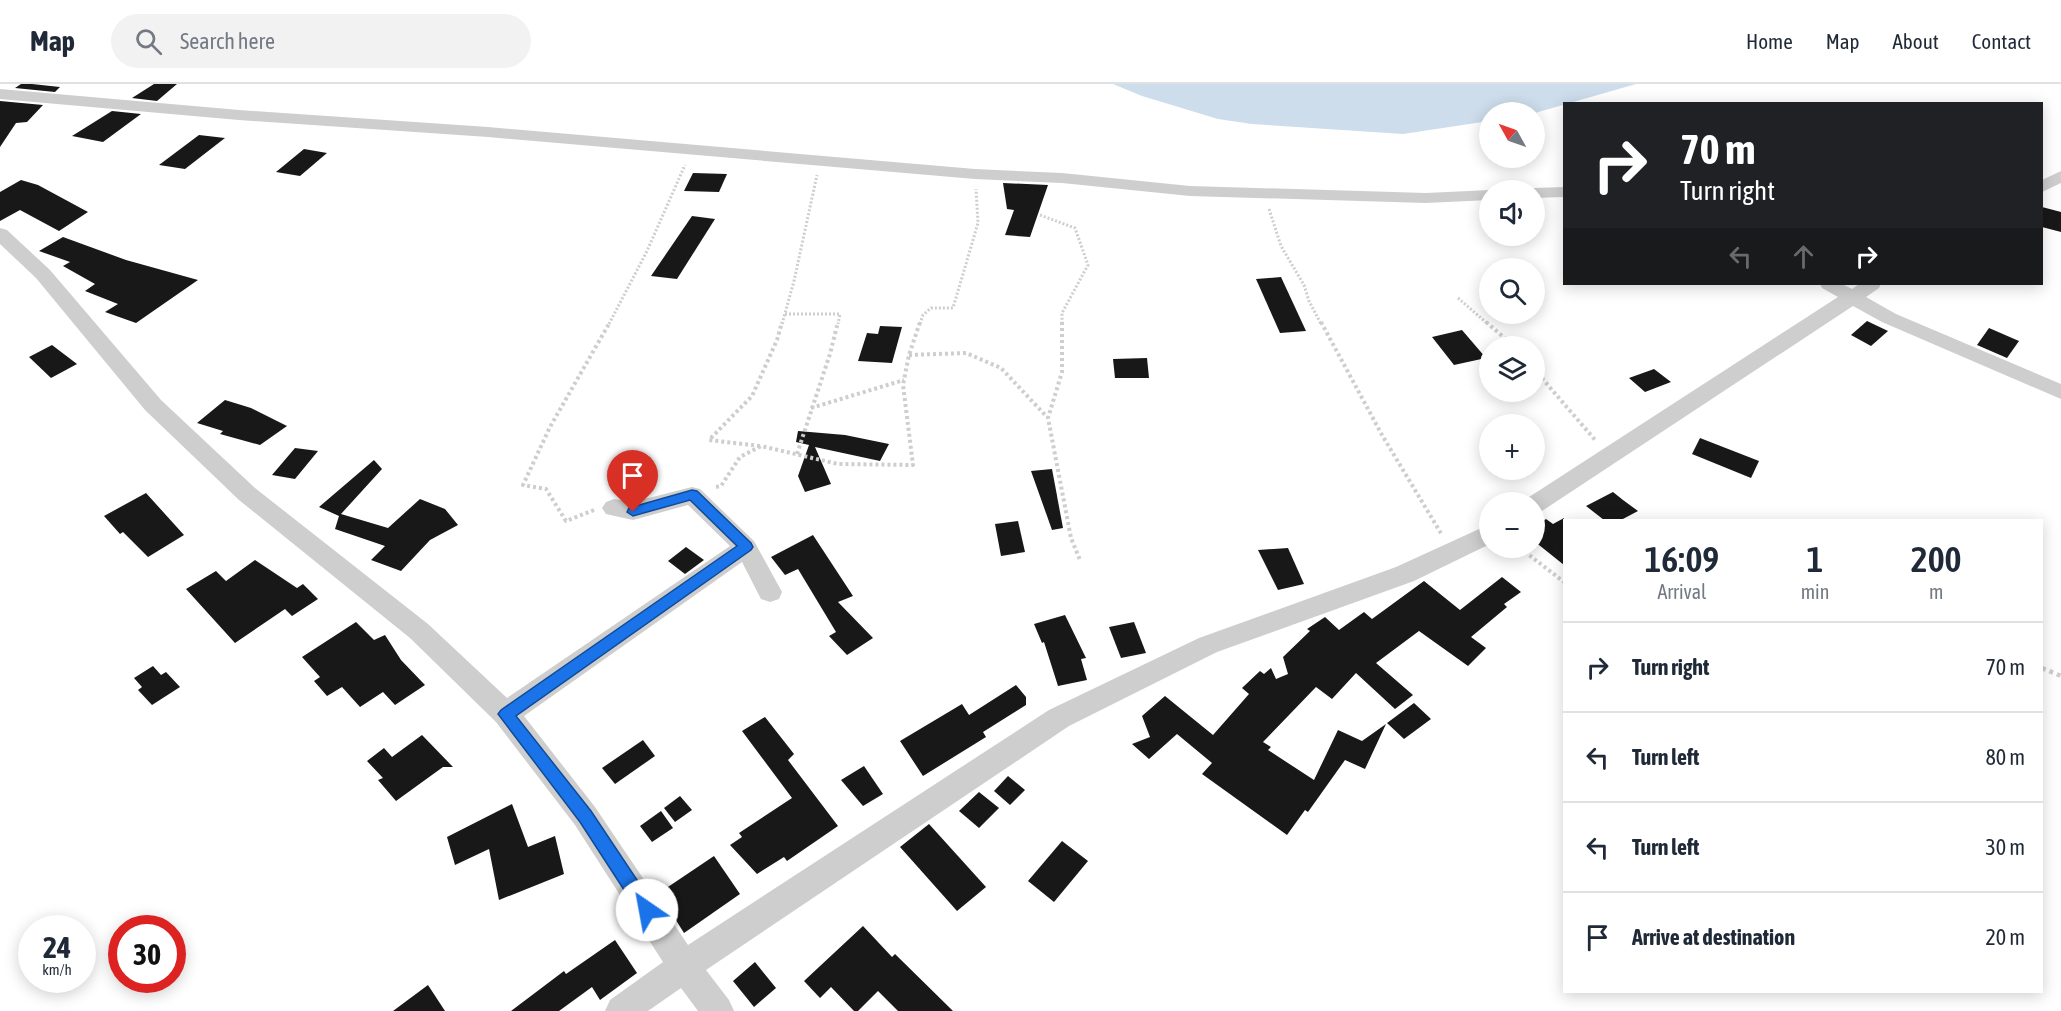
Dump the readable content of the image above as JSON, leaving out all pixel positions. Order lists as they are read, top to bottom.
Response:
{
  "north": "top left",
  "page": {
    "header": "Map",
    "search": "Search here",
    "nav": [
      "Home",
      "Map",
      "About",
      "Contact"
    ],
    "map_buttons": ["+", "−"],
    "turn": ["70 m", "Turn right"],
    "eta": [
      "16:09",
      "Arrival",
      "1",
      "min",
      "200",
      "m"
    ],
    "list": [
      {
        "name": "Turn right",
        "value": "70 m"
      },
      {
        "name": "Turn left",
        "value": "80 m"
      },
      {
        "name": "Turn left",
        "value": "30 m"
      },
      {
        "name": "Arrive at destination",
        "value": "20 m"
      }
    ],
    "speed": "24 km/h",
    "limit": "30"
  }
}
